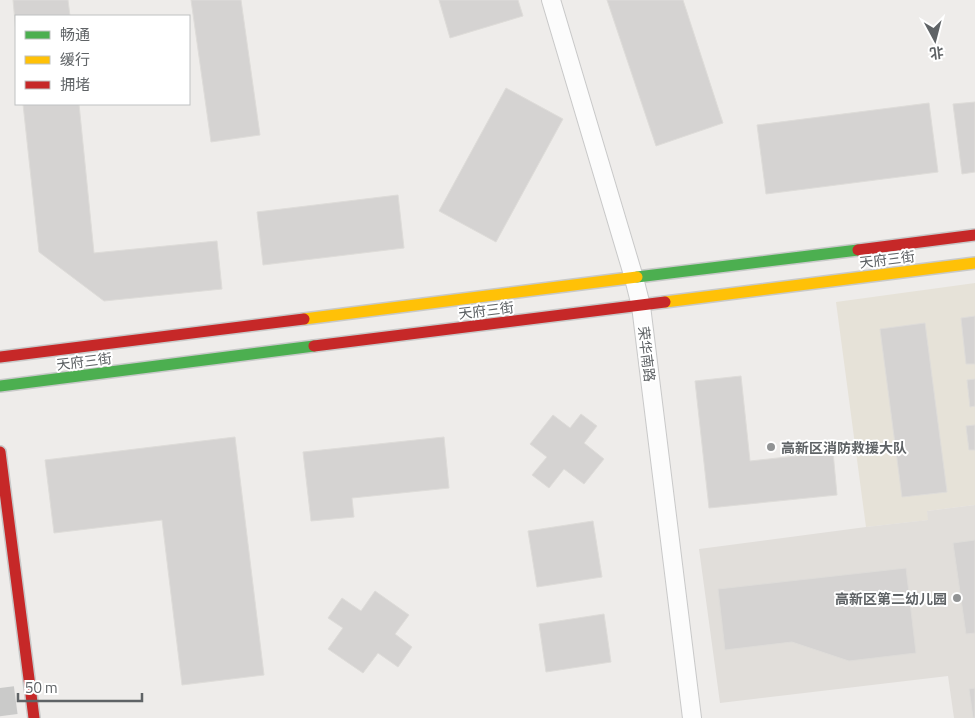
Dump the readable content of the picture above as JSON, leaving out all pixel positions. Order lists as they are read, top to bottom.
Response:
{
  "streets": {
    "street": ["天府三街", "荣华南路"]
  },
  "crossings": [
    ["天府三街", "荣华南路"]
  ],
  "places": ["高新区消防救援大队", "高新区第二幼儿园"],
  "legend": ["畅通", "缓行", "拥堵"],
  "scale_bar": "50 m",
  "north": "bottom"
}
